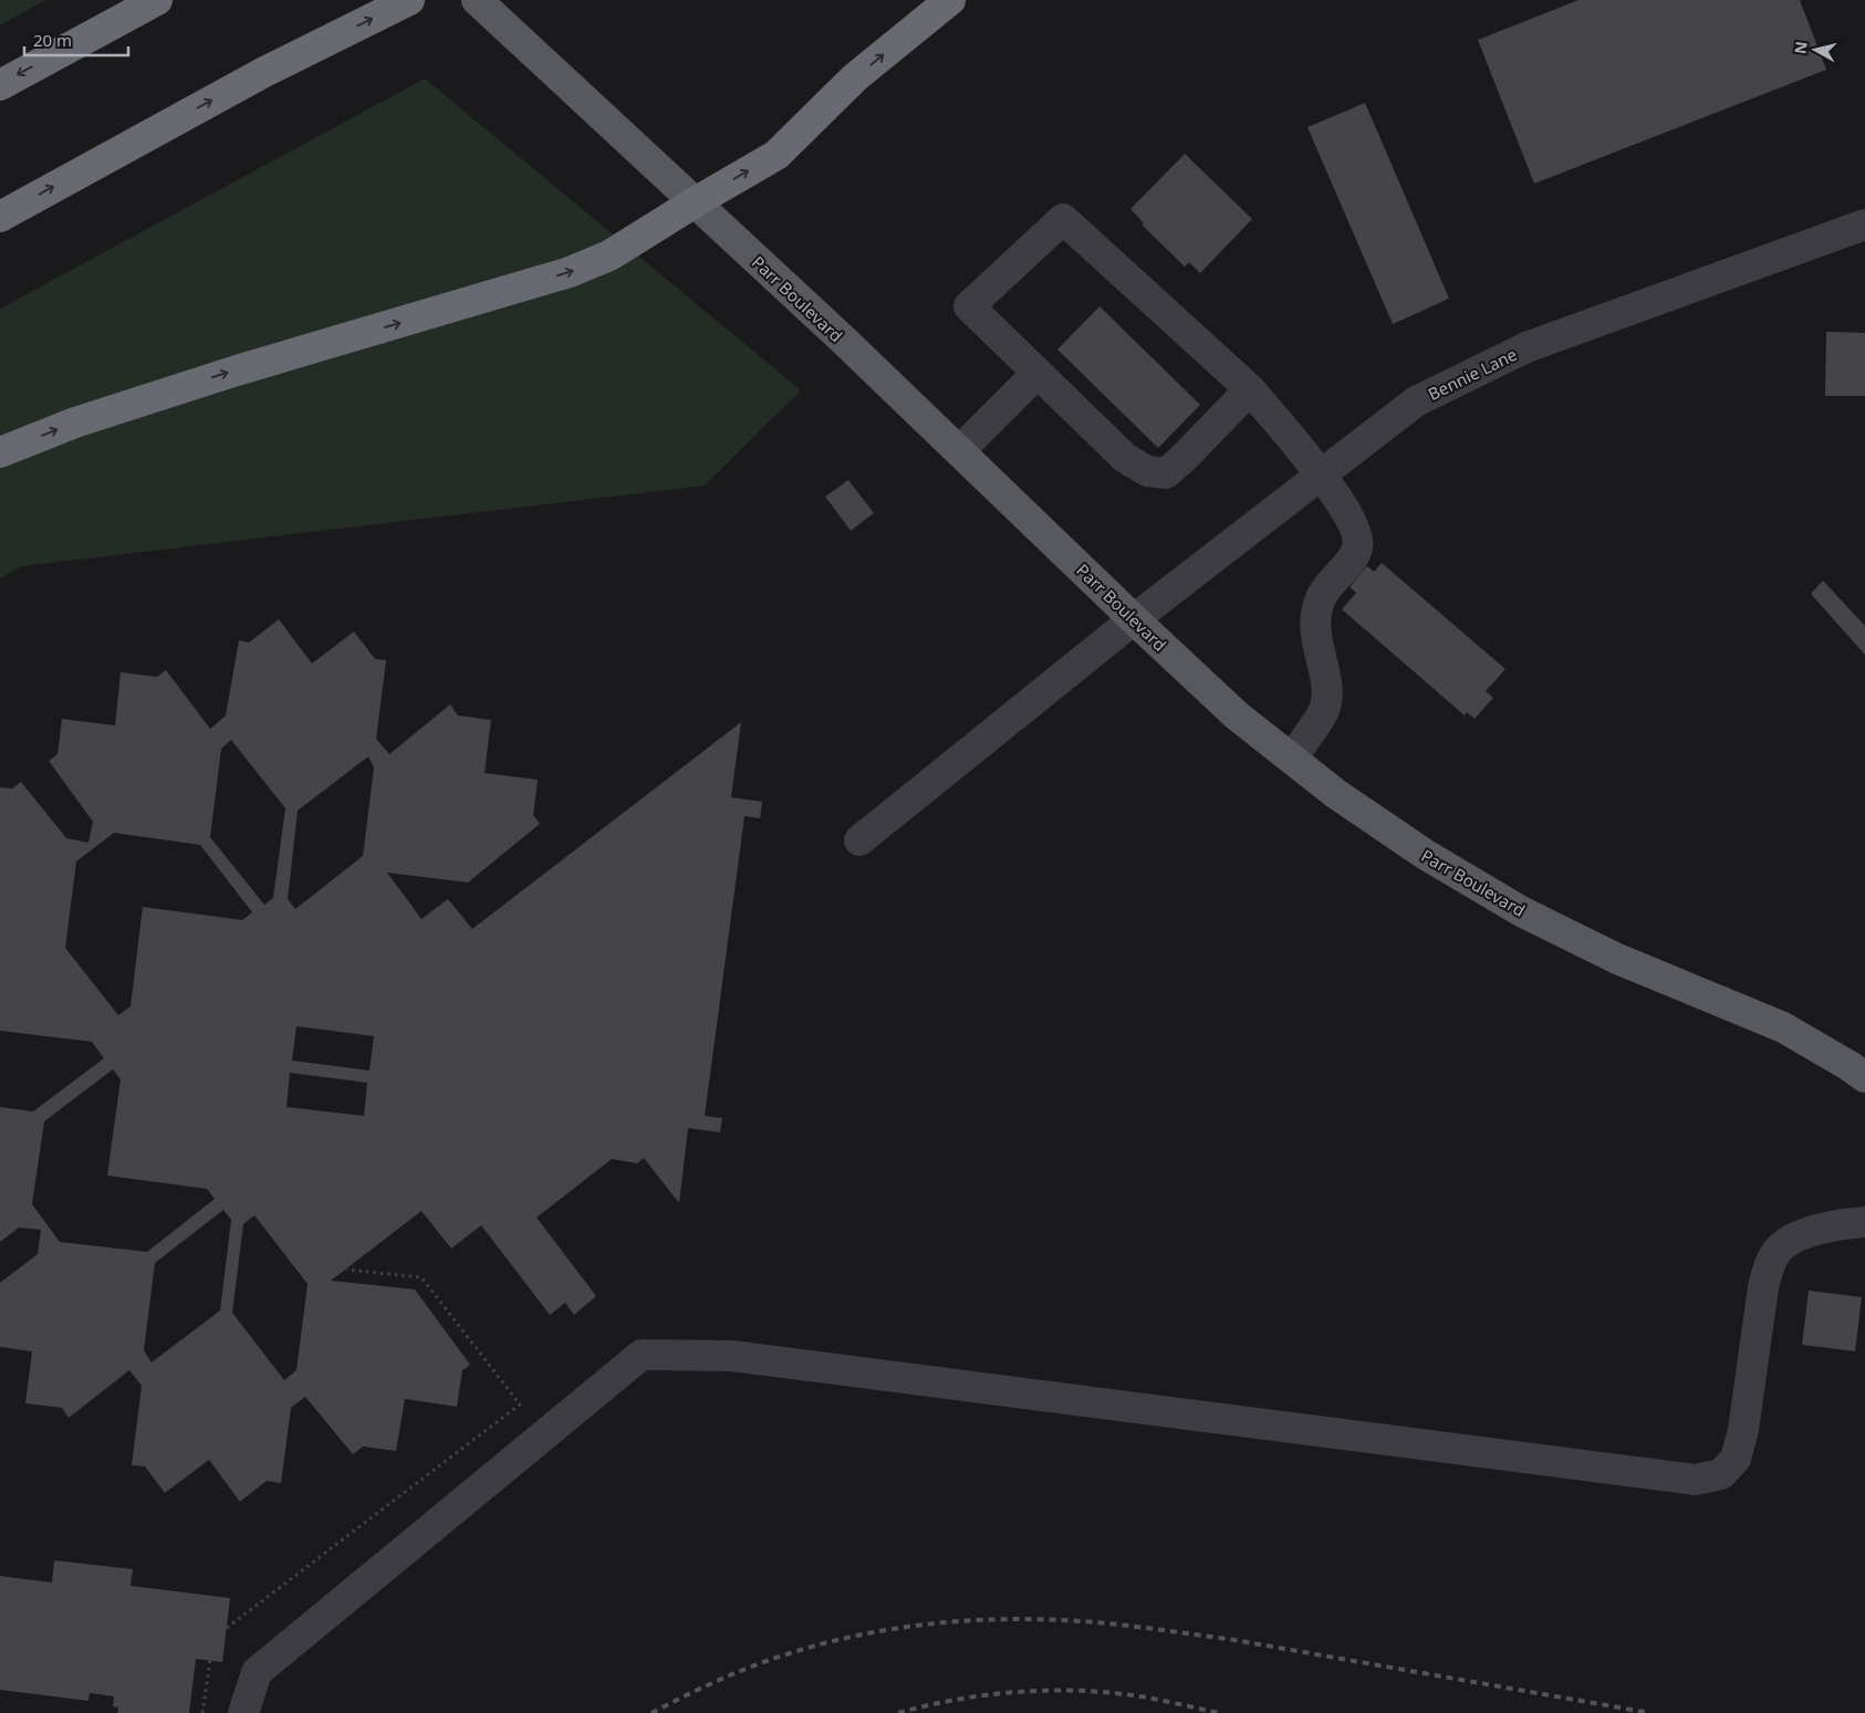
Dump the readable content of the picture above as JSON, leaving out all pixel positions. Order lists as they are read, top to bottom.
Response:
{
  "streets": {
    "main road": ["Parr Boulevard"],
    "street": ["Bennie Lane"]
  },
  "crossings": [
    ["Parr Boulevard", "Bennie Lane"]
  ],
  "scale_bar": "20 m",
  "north": "left"
}
